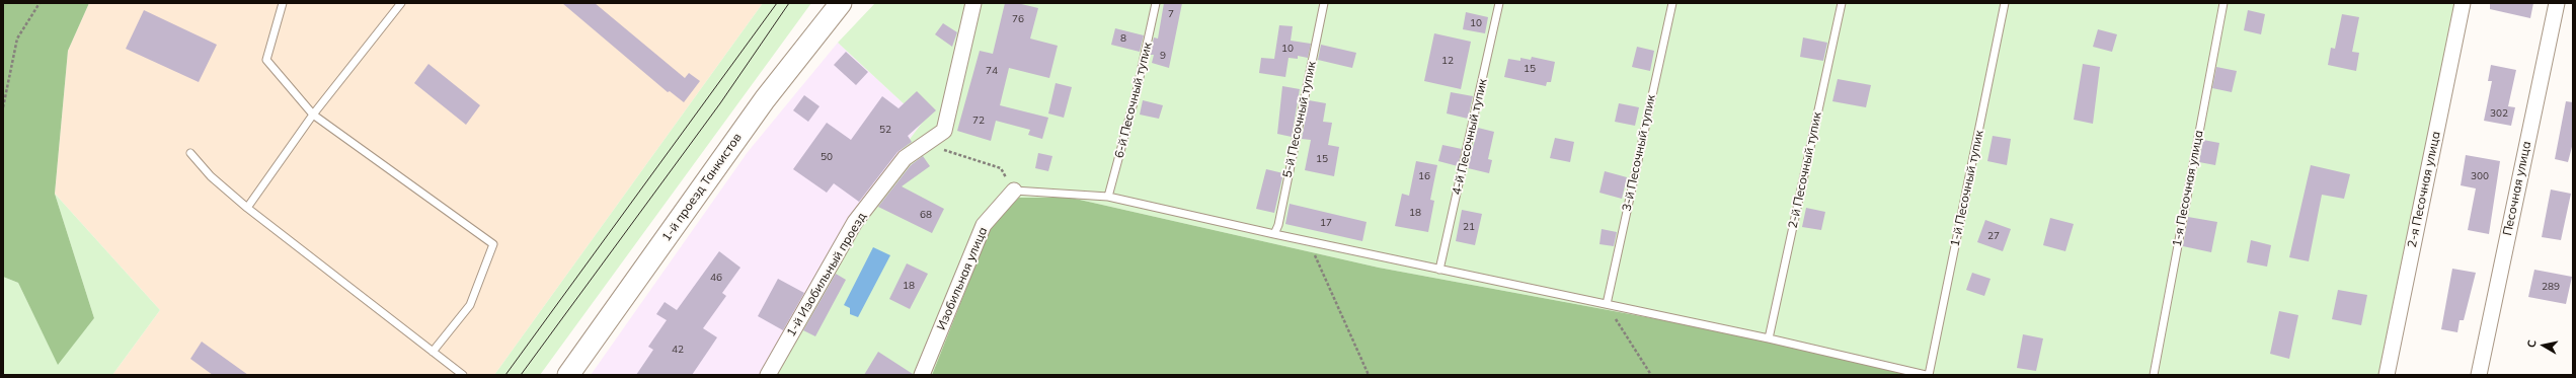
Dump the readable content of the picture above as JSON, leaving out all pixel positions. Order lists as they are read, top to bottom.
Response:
{
  "streets": {
    "main road": ["1-й проезд Танкистов"],
    "street": [
      "Песочная улица",
      "2-я Песочная улица",
      "1-й Изобильный проезд",
      "Изобильная улица"
    ],
    "lane": [
      "6-й Песочный тупик",
      "5-й Песочный тупик",
      "4-й Песочный тупик",
      "3-й Песочный тупик",
      "2-й Песочный тупик",
      "1-й Песочный тупик",
      "1-я Песочная улица"
    ]
  },
  "house_numbers": [
    "7",
    "76",
    "10",
    "8",
    "10",
    "9",
    "12",
    "15",
    "74",
    "302",
    "72",
    "52",
    "50",
    "15",
    "16",
    "300",
    "18",
    "68",
    "17",
    "21",
    "27",
    "46",
    "18",
    "289",
    "42"
  ],
  "north": "left"
}
